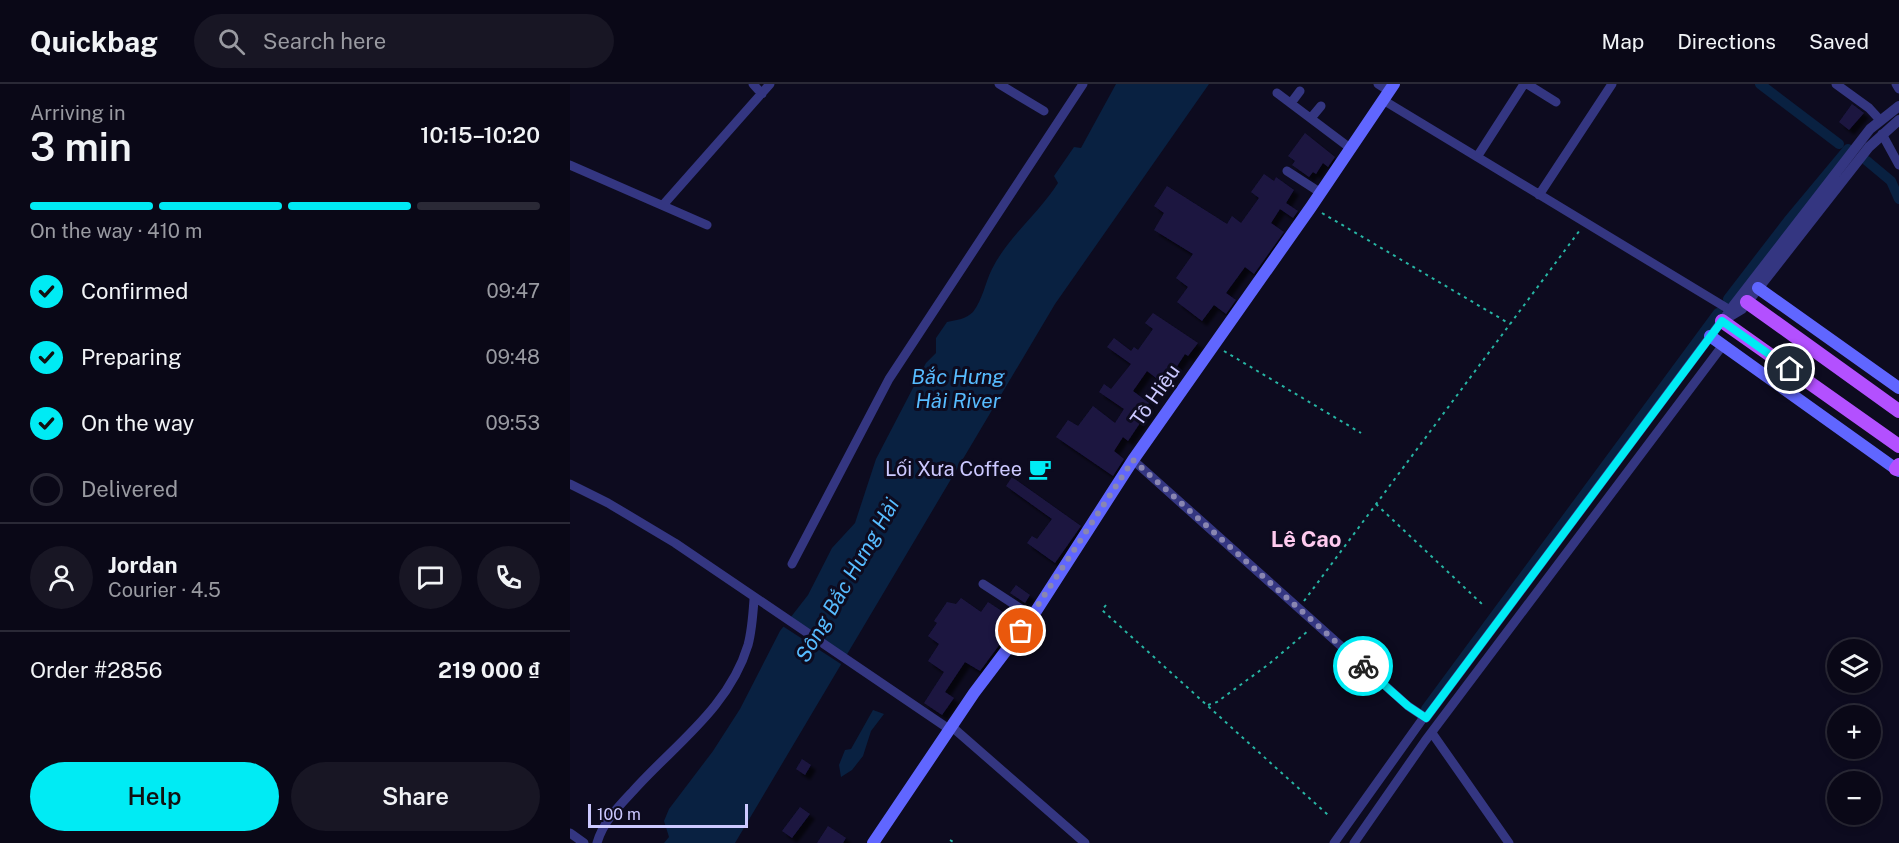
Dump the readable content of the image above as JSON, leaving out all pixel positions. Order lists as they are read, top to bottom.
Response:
{
  "streets": {
    "main road": ["Tô Hiệu"]
  },
  "districts": ["Lê Cao"],
  "water": ["Bắc Hưng Hải River", "Sông Bắc Hưng Hải"],
  "places": {
    "cafe": ["Lối Xưa Coffee"]
  },
  "scale_bar": "100 m",
  "page": {
    "header": "Quickbag",
    "search": "Search here",
    "nav": ["Map", "Directions", "Saved"],
    "heading": ["3 min", "Arriving in", "10:15–10:20"],
    "panel": [
      "Jordan",
      "Courier · 4.5",
      "Order #2856",
      "219 000 ₫"
    ],
    "bar": "On the way · 410 m",
    "list": [
      ["Confirmed", "09:47"],
      ["Preparing", "09:48"],
      ["On the way", "09:53"],
      "Delivered"
    ],
    "map_buttons": ["+", "−"],
    "buttons": ["Help", "Share"],
    "scale": "100 m"
  }
}
